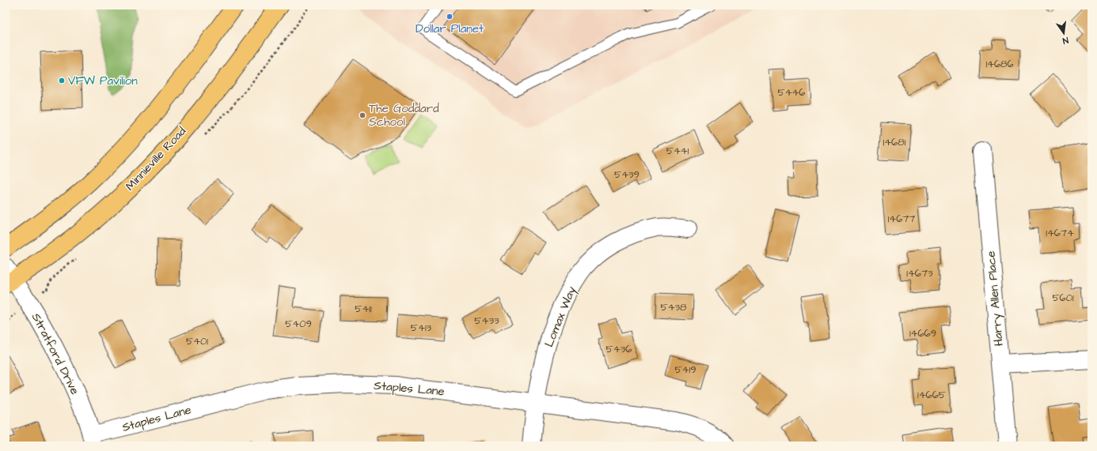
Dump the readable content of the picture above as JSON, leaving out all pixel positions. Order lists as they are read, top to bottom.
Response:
{
  "streets": {
    "main road": ["Minnieville Road"],
    "street": [
      "Harry Allen Place",
      "Lomax Way",
      "Stratford Drive",
      "Staples Lane"
    ]
  },
  "crossings": [
    ["Minnieville Road", "Stratford Drive"],
    ["Lomax Way", "Staples Lane"],
    ["Stratford Drive", "Staples Lane"]
  ],
  "places": ["Dollar Planet", "VFW Pavilion", "The Goddard School"],
  "house_numbers": [
    "14686",
    "5446",
    "14681",
    "5441",
    "5439",
    "14677",
    "14674",
    "14673",
    "5601",
    "5438",
    "5411",
    "5433",
    "5409",
    "5413",
    "14669",
    "5401",
    "5436",
    "5419",
    "14665"
  ],
  "north": "bottom"
}
